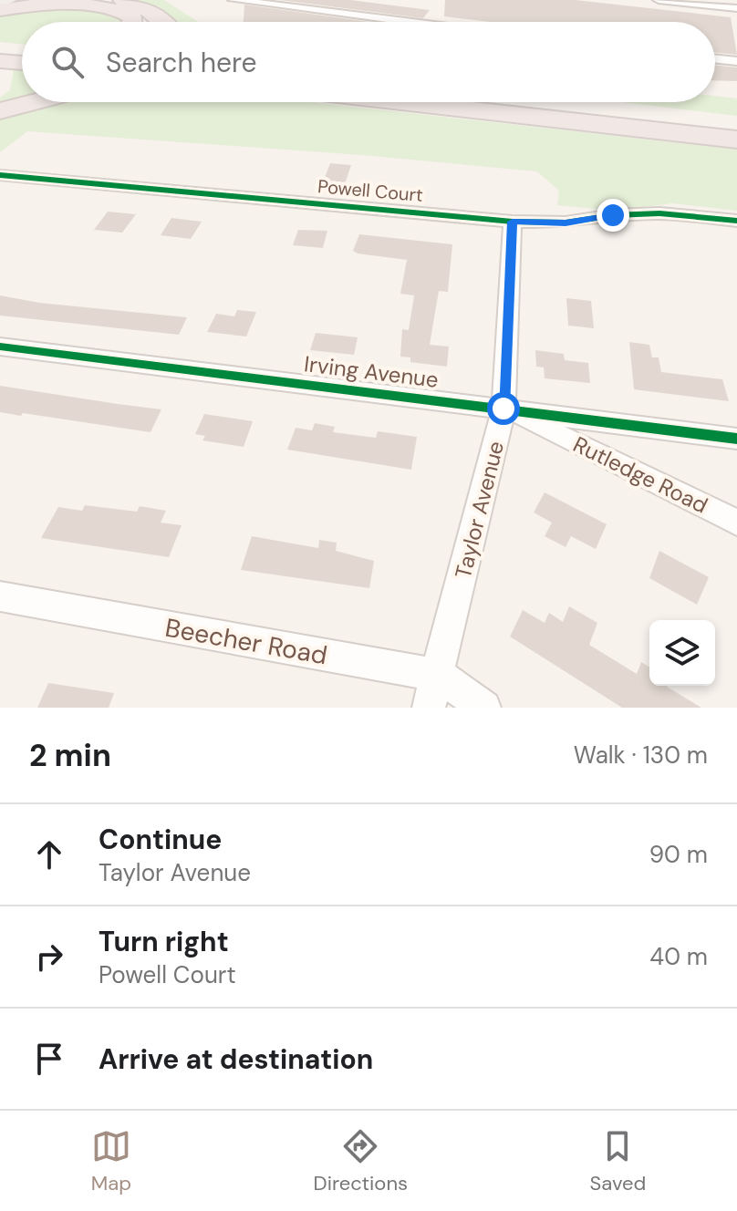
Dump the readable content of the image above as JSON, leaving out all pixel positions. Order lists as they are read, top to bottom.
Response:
{
  "streets": {
    "street": [
      "Powell Court",
      "Irving Avenue",
      "Rutledge Road",
      "Taylor Avenue",
      "Beecher Road"
    ]
  },
  "crossings": [
    ["Powell Court", "Taylor Avenue"],
    ["Irving Avenue", "Rutledge Road"],
    ["Irving Avenue", "Taylor Avenue"],
    ["Rutledge Road", "Taylor Avenue"],
    ["Taylor Avenue", "Beecher Road"]
  ],
  "page": {
    "search": "Search here",
    "heading": ["2 min", "Walk · 130 m"],
    "list": [
      ["Continue", "Taylor Avenue", "90 m"],
      ["Turn right", "Powell Court", "40 m"],
      "Arrive at destination"
    ],
    "nav": ["Map", "Directions", "Saved"]
  }
}
